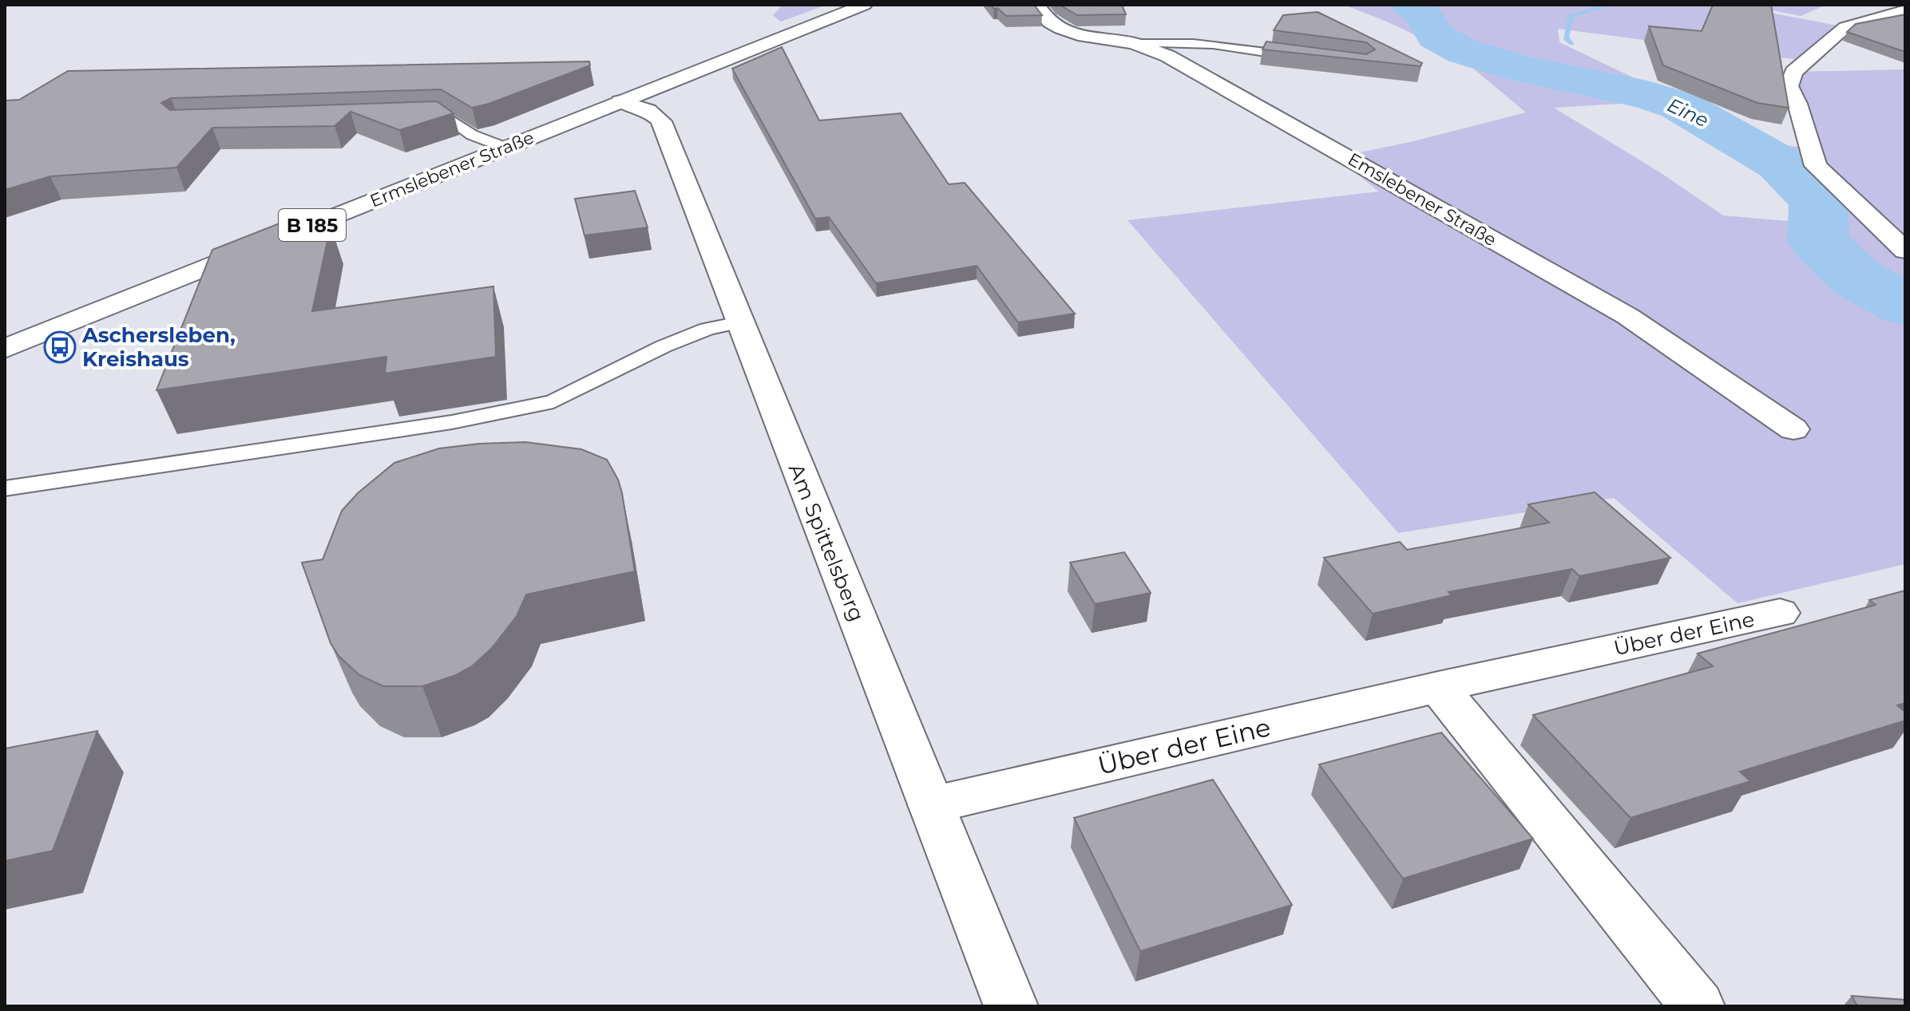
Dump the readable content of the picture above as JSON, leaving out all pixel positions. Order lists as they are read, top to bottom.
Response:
{
  "streets": {
    "street": [
      "Ermslebener Straße",
      "Emslebener Straße",
      "B 185",
      "Am Spittelsberg",
      "Über der Eine"
    ]
  },
  "crossings": [
    ["Ermslebener Straße", "Am Spittelsberg"],
    ["Am Spittelsberg", "Über der Eine"]
  ],
  "water": ["Eine"],
  "places": {
    "bus stop": ["Aschersleben, Kreishaus"]
  }
}
